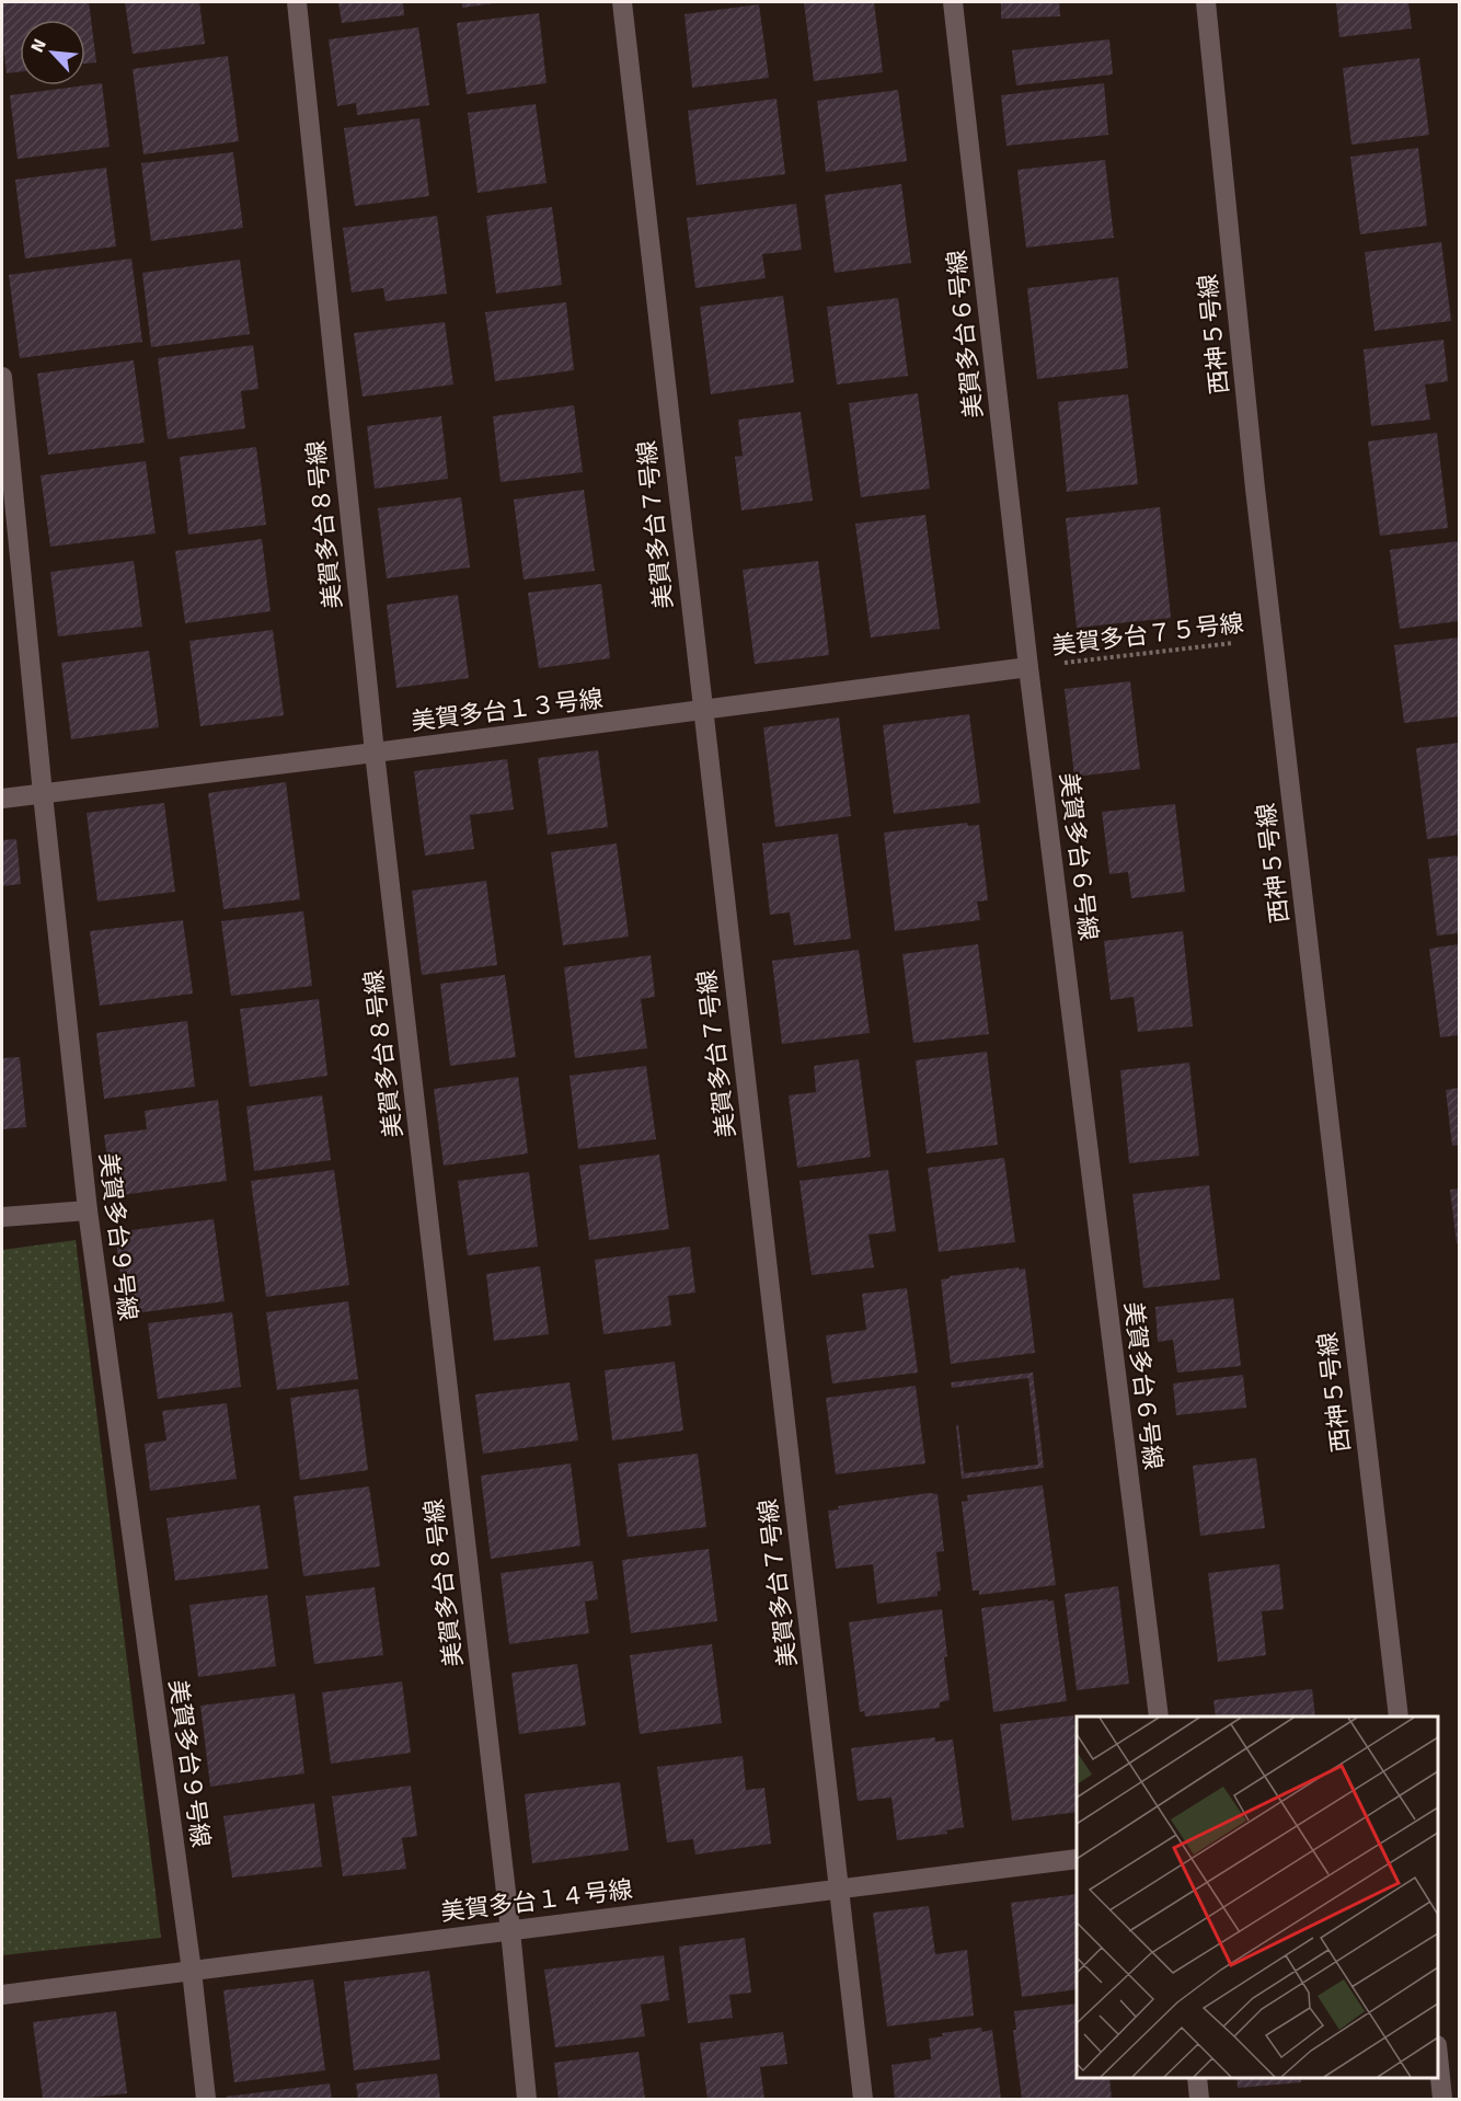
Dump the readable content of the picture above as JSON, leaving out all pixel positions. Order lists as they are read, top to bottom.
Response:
{
  "streets": {
    "street": [
      "美賀多台６号線",
      "西神５号線",
      "美賀多台８号線",
      "美賀多台７号線",
      "美賀多台１３号線",
      "美賀多台９号線",
      "美賀多台１４号線"
    ],
    "path": ["美賀多台７５号線"]
  },
  "crossings": [
    ["美賀多台６号線", "美賀多台７５号線"],
    ["美賀多台６号線", "美賀多台１３号線"],
    ["西神５号線", "美賀多台７５号線"],
    ["美賀多台８号線", "美賀多台１３号線"],
    ["美賀多台８号線", "美賀多台１４号線"],
    ["美賀多台７号線", "美賀多台１３号線"],
    ["美賀多台７号線", "美賀多台１４号線"],
    ["美賀多台７５号線", "美賀多台１３号線"],
    ["美賀多台１３号線", "美賀多台９号線"],
    ["美賀多台９号線", "美賀多台１４号線"]
  ],
  "north": "top left"
}
